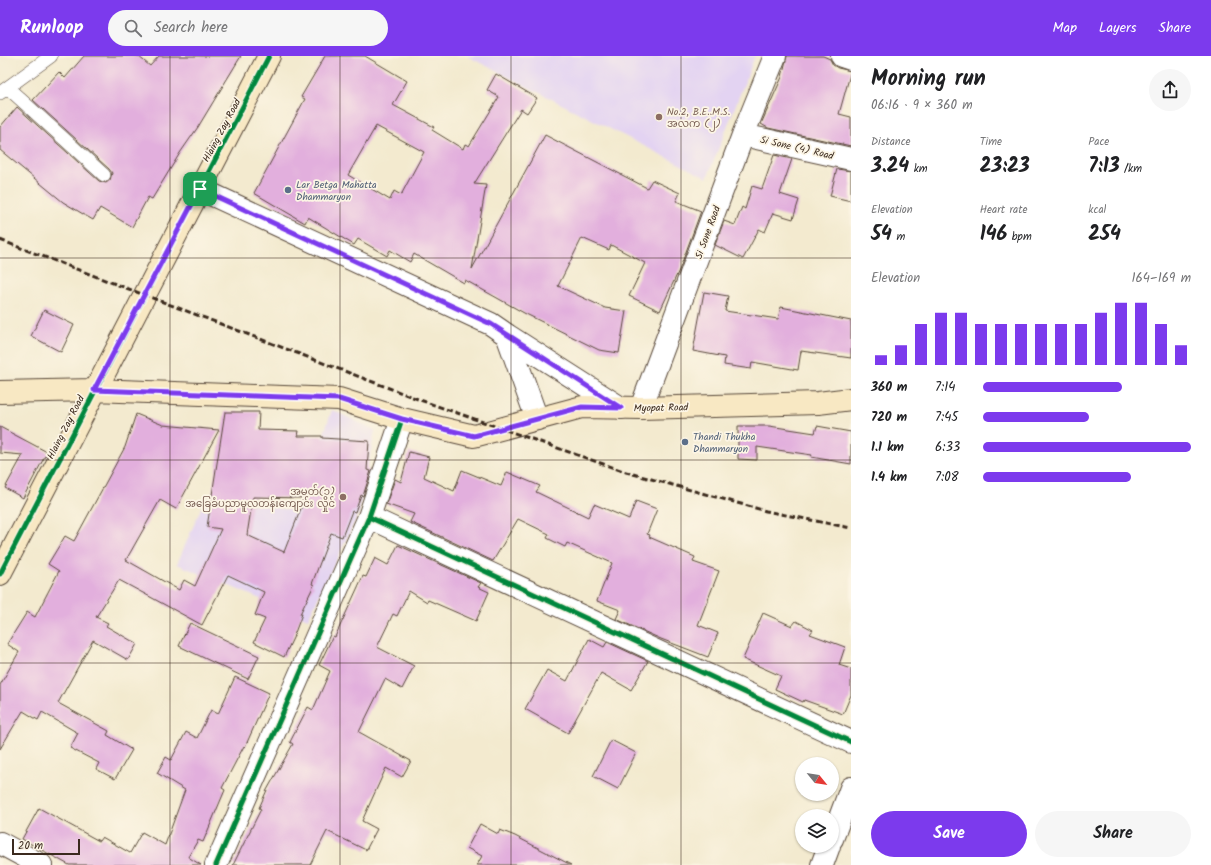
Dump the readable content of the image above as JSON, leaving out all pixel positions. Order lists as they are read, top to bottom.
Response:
{
  "streets": {
    "main road": ["Hlaing Zay Road", "Myopat Road"],
    "street": ["Si Sone (4) Road", "Si Sone Road"]
  },
  "crossings": [
    ["Hlaing Zay Road", "Myopat Road"],
    ["Si Sone (4) Road", "Si Sone Road"],
    ["Si Sone Road", "Myopat Road"]
  ],
  "places": [
    "No.2, B.E..M.S. အလက (၂)",
    "Lar Betga Mahatta Dhammaryon",
    "Thandi Thukha Dhammaryon",
    "အမှတ်(၁) အခြေခံပညာမူလတန်းကျောင်း လှိုင်"
  ],
  "scale_bar": "20 m",
  "north": "bottom right",
  "page": {
    "header": "Runloop",
    "search": "Search here",
    "nav": ["Map", "Layers", "Share"],
    "heading": ["Morning run", "06:16 · 9 × 360 m"],
    "stats": [
      ["Distance", "3.24 km"],
      ["Time", "23:23"],
      ["Pace", "7:13 /km"],
      ["Elevation", "54 m"],
      ["Heart rate", "146 bpm"],
      ["kcal", "254"]
    ],
    "chart": ["Elevation", "164–169 m"],
    "list": [
      {
        "name": "360 m",
        "note": "7:14"
      },
      {
        "name": "720 m",
        "note": "7:45"
      },
      {
        "name": "1.1 km",
        "note": "6:33"
      },
      {
        "name": "1.4 km",
        "note": "7:08"
      }
    ],
    "buttons": ["Save", "Share"],
    "scale": "20 m"
  }
}
